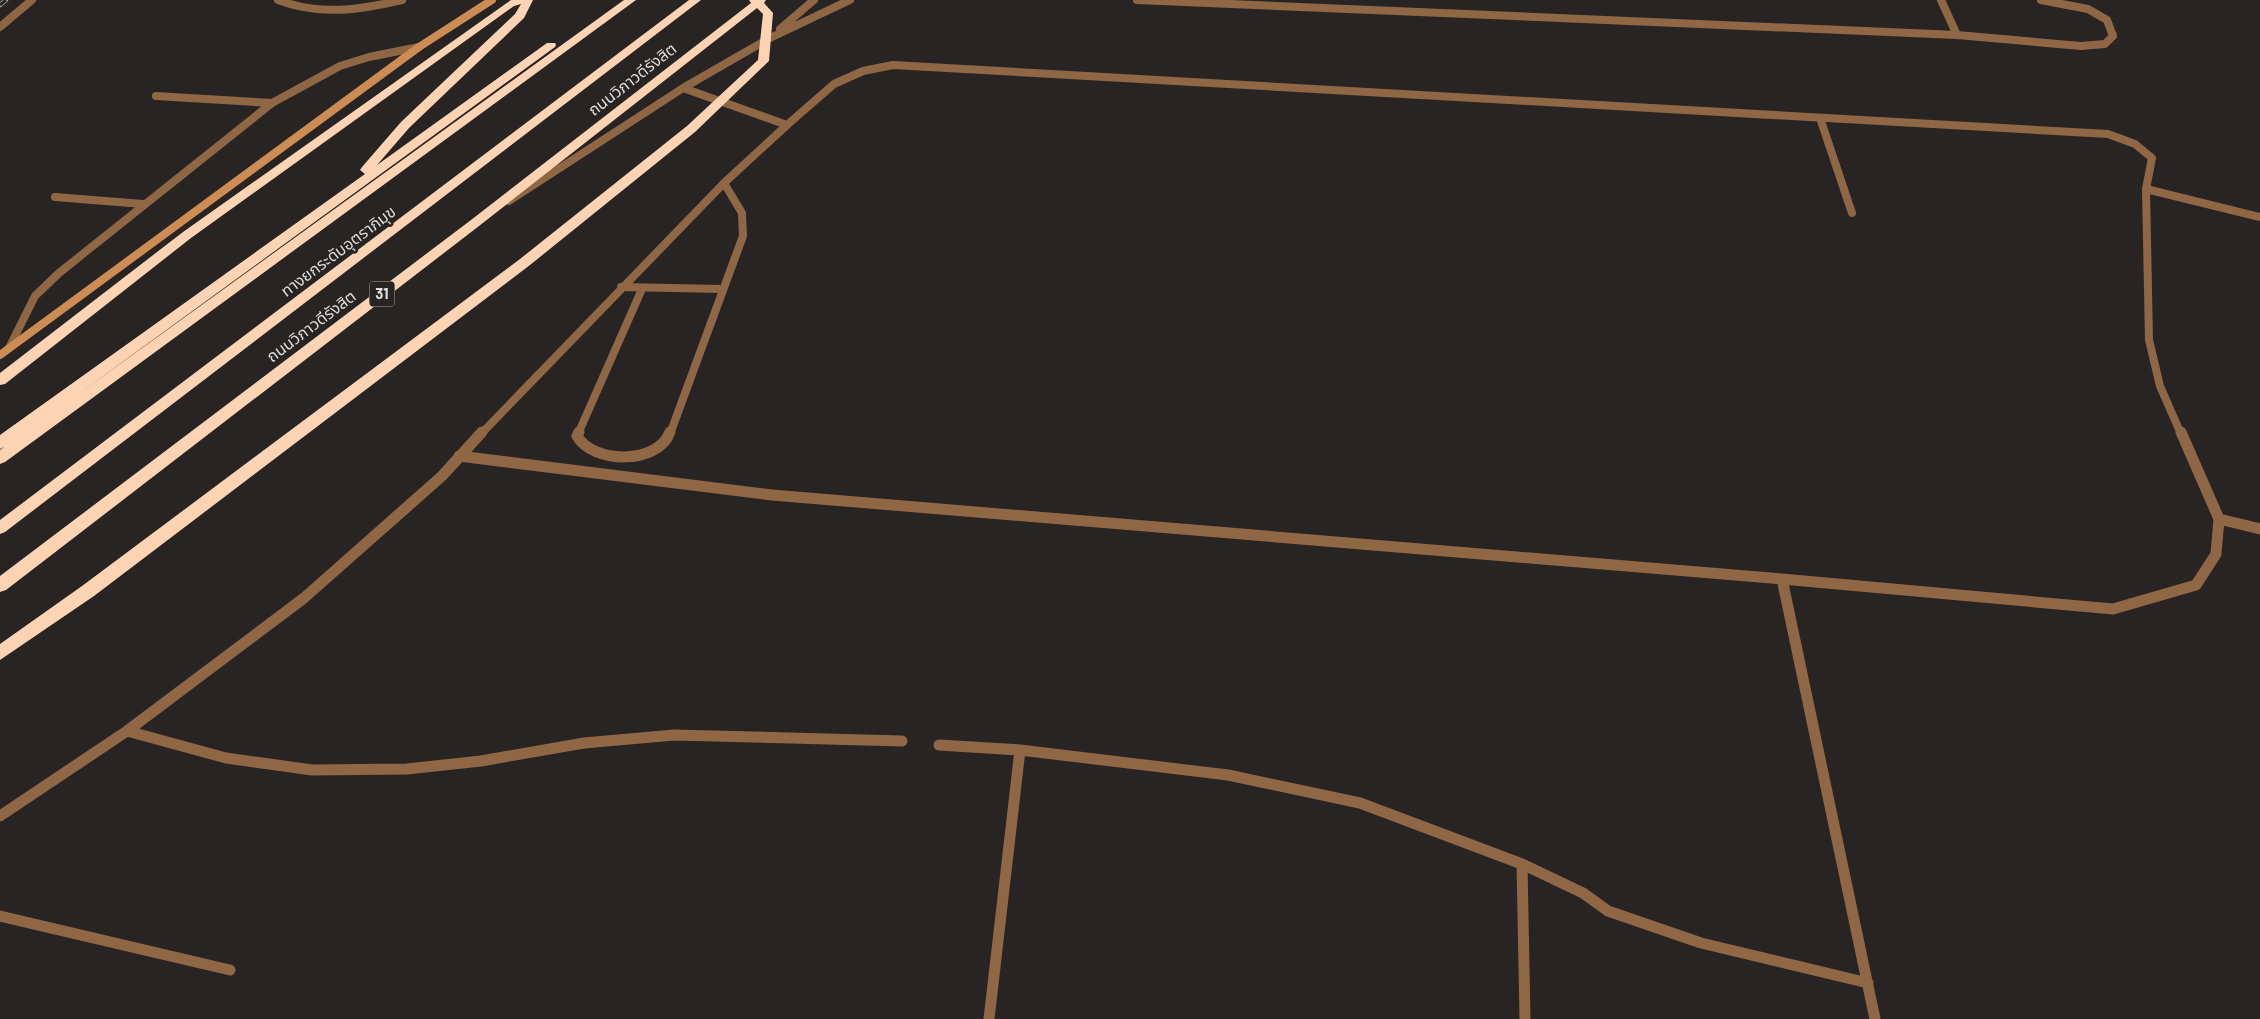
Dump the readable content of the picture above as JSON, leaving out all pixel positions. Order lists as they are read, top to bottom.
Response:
{
  "streets": {
    "highway": ["ถนนวิภาวดีรังสิต", "ทางยกระดับอุตราภิมุข", "31"]
  }
}
